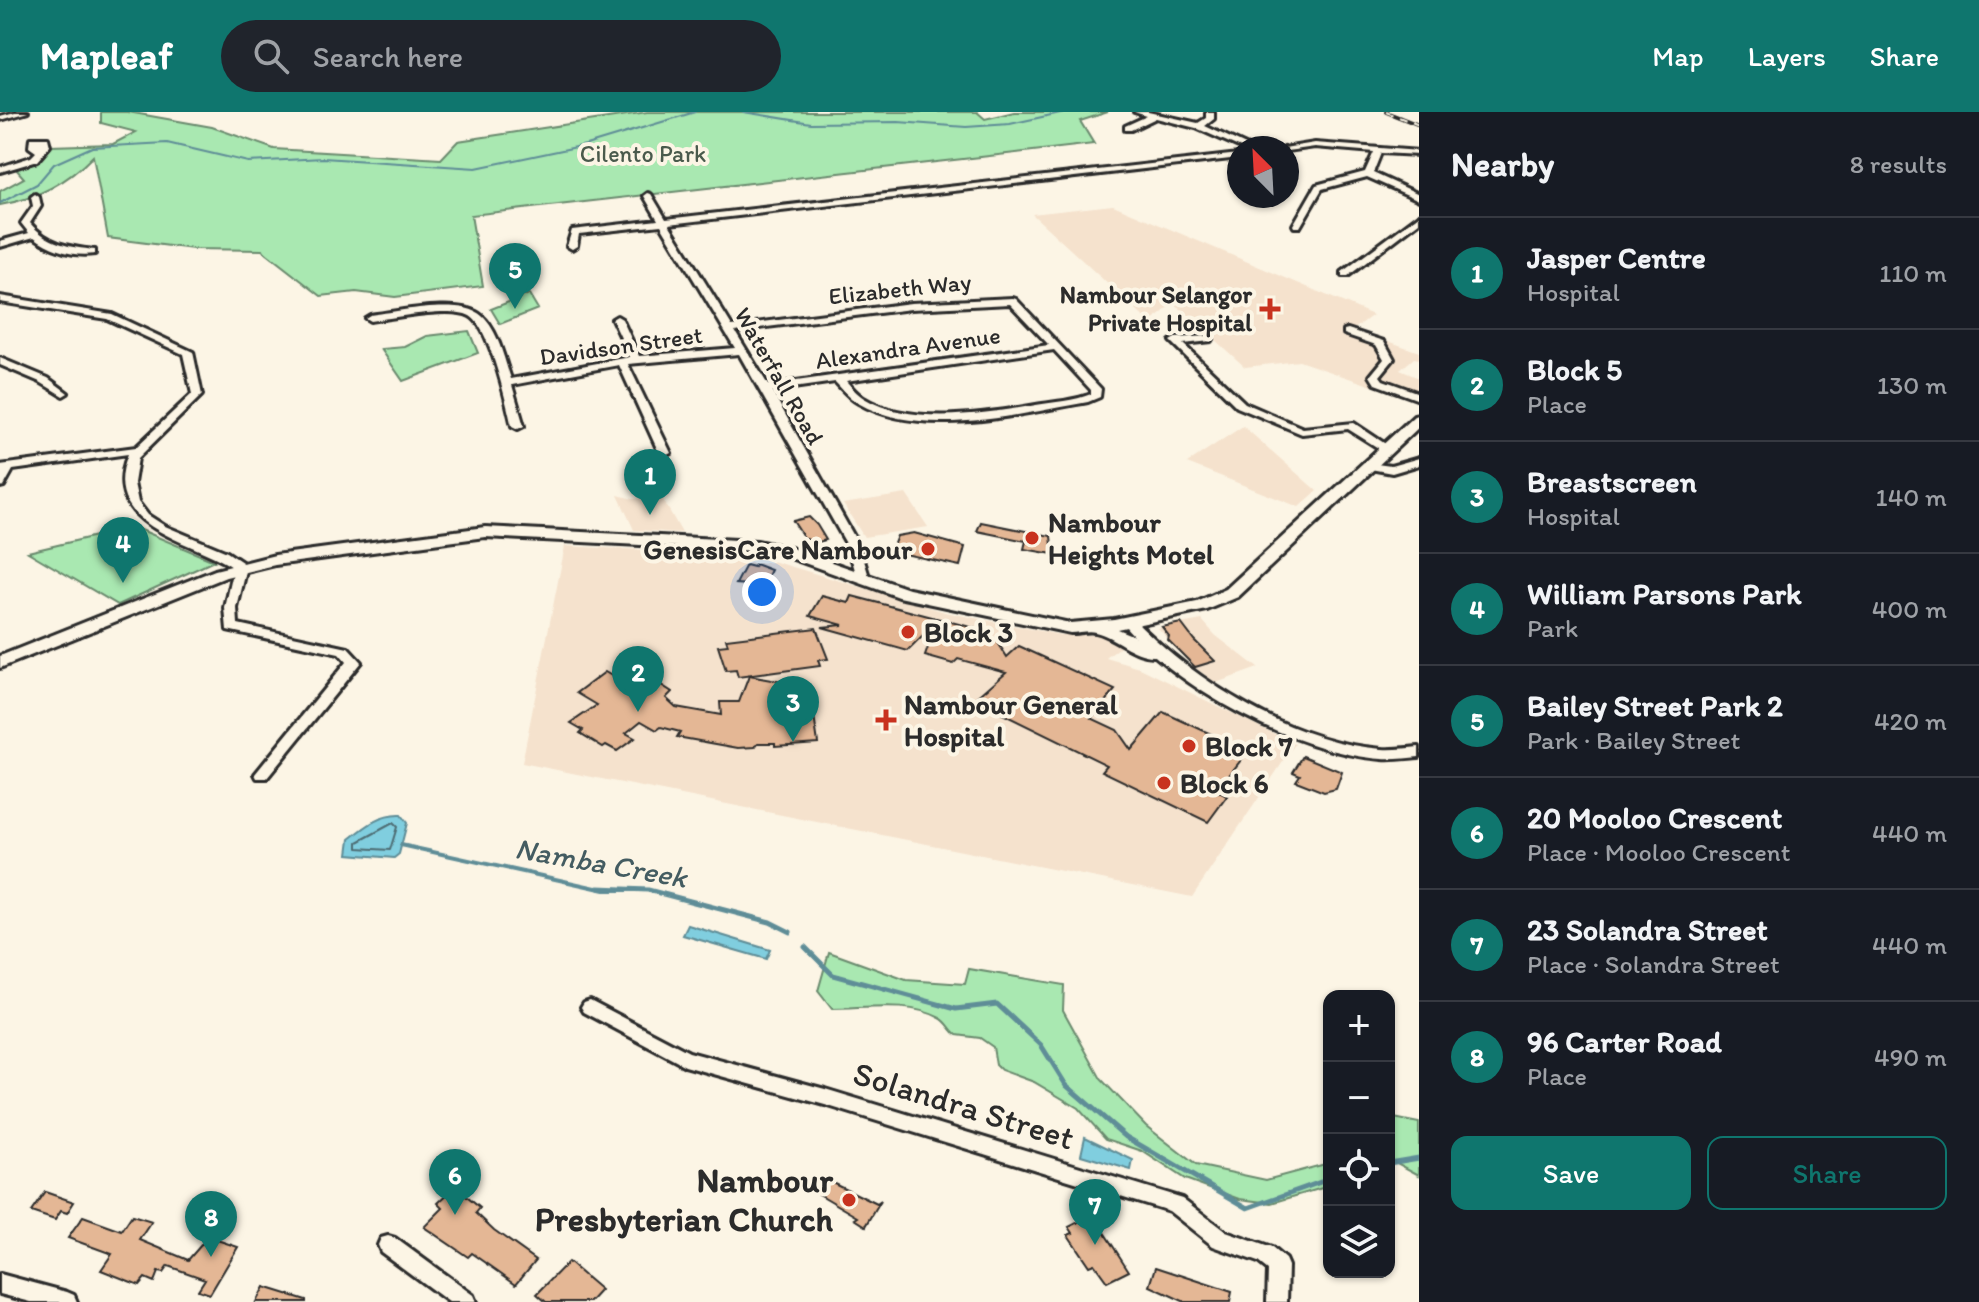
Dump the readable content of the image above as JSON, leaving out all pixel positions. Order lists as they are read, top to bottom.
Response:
{
  "streets": {
    "street": [
      "Elizabeth Way",
      "Davidson Street",
      "Alexandra Avenue",
      "Waterfall Road",
      "Solandra Street"
    ]
  },
  "crossings": [
    ["Elizabeth Way", "Alexandra Avenue"],
    ["Elizabeth Way", "Waterfall Road"],
    ["Davidson Street", "Waterfall Road"],
    ["Alexandra Avenue", "Waterfall Road"]
  ],
  "water": ["Namba Creek"],
  "parks": ["Cilento Park"],
  "places": {
    "health": ["Nambour Selangor Private Hospital", "Nambour General Hospital"],
    "other": [
      "Nambour Heights Motel",
      "GenesisCare Nambour",
      "Block 3",
      "Block 7",
      "Block 6",
      "Nambour Presbyterian Church"
    ]
  },
  "north": "top left",
  "page": {
    "header": "Mapleaf",
    "search": "Search here",
    "nav": ["Map", "Layers", "Share"],
    "heading": ["Nearby", "8 results"],
    "list": [
      {
        "mark": "1",
        "name": "Jasper Centre",
        "note": "Hospital",
        "value": "110 m"
      },
      {
        "mark": "2",
        "name": "Block 5",
        "note": "Place",
        "value": "130 m"
      },
      {
        "mark": "3",
        "name": "Breastscreen",
        "note": "Hospital",
        "value": "140 m"
      },
      {
        "mark": "4",
        "name": "William Parsons Park",
        "note": "Park",
        "value": "400 m"
      },
      {
        "mark": "5",
        "name": "Bailey Street Park 2",
        "note": "Park · Bailey Street",
        "value": "420 m"
      },
      {
        "mark": "6",
        "name": "20 Mooloo Crescent",
        "note": "Place · Mooloo Crescent",
        "value": "440 m"
      },
      {
        "mark": "7",
        "name": "23 Solandra Street",
        "note": "Place · Solandra Street",
        "value": "440 m"
      },
      {
        "mark": "8",
        "name": "96 Carter Road",
        "note": "Place",
        "value": "490 m"
      }
    ],
    "pins": [
      "5",
      "1",
      "4",
      "2",
      "3",
      "6",
      "7",
      "8"
    ],
    "map_buttons": ["+", "−"],
    "buttons": ["Save", "Share"]
  }
}
